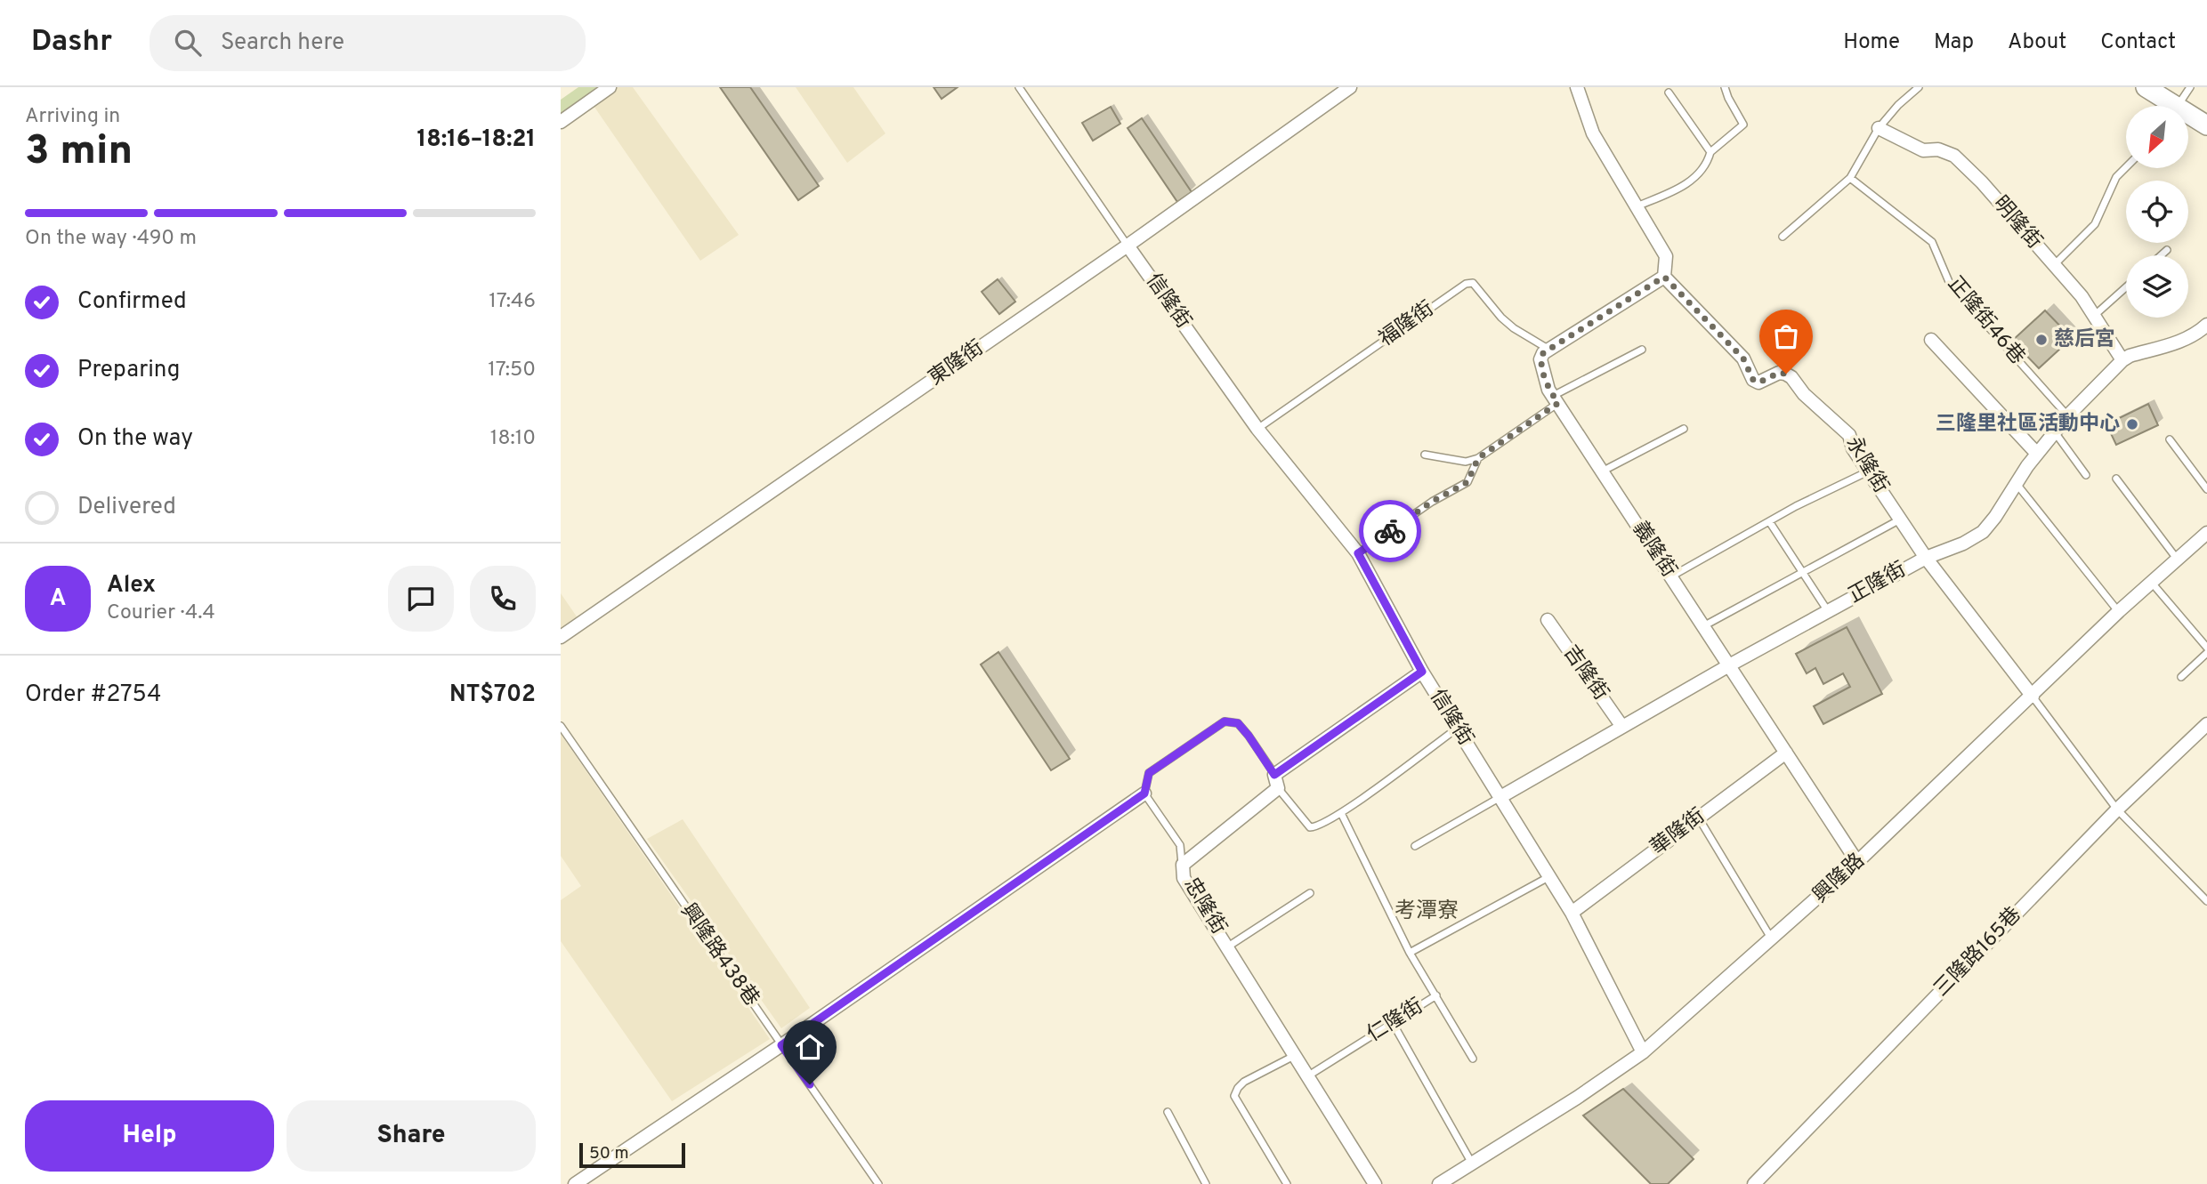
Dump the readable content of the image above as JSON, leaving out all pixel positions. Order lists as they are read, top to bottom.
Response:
{
  "streets": {
    "street": [
      "明隆街",
      "信隆街",
      "東隆街",
      "永隆街",
      "義隆街",
      "正隆街",
      "吉隆街",
      "華隆街",
      "興隆路",
      "忠隆街",
      "三隆路165巷"
    ],
    "lane": [
      "正隆街46巷",
      "福隆街",
      "興隆路438巷",
      "仁隆街"
    ]
  },
  "crossings": [
    ["明隆街", "正隆街"],
    ["信隆街", "福隆街"],
    ["信隆街", "東隆街"],
    ["信隆街", "正隆街"],
    ["信隆街", "華隆街"],
    ["信隆街", "興隆路"],
    ["正隆街46巷", "正隆街"],
    ["福隆街", "義隆街"],
    ["永隆街", "正隆街"],
    ["永隆街", "興隆路"],
    ["義隆街", "正隆街"],
    ["義隆街", "華隆街"],
    ["義隆街", "興隆路"],
    ["正隆街", "吉隆街"],
    ["忠隆街", "仁隆街"]
  ],
  "districts": ["考潭寮"],
  "places": ["慈后宮", "三隆里社區活動中心"],
  "scale_bar": "50 m",
  "north": "bottom left",
  "page": {
    "header": "Dashr",
    "search": "Search here",
    "nav": [
      "Home",
      "Map",
      "About",
      "Contact"
    ],
    "heading": ["3 min", "Arriving in", "18:16–18:21"],
    "panel": [
      "Alex",
      "Courier · 4.4",
      "Order #2754",
      "NT$702"
    ],
    "bar": "On the way · 490 m",
    "list": [
      ["Confirmed", "17:46"],
      ["Preparing", "17:50"],
      ["On the way", "18:10"],
      "Delivered"
    ],
    "round": "A",
    "buttons": ["Help", "Share"],
    "scale": "50 m"
  }
}
